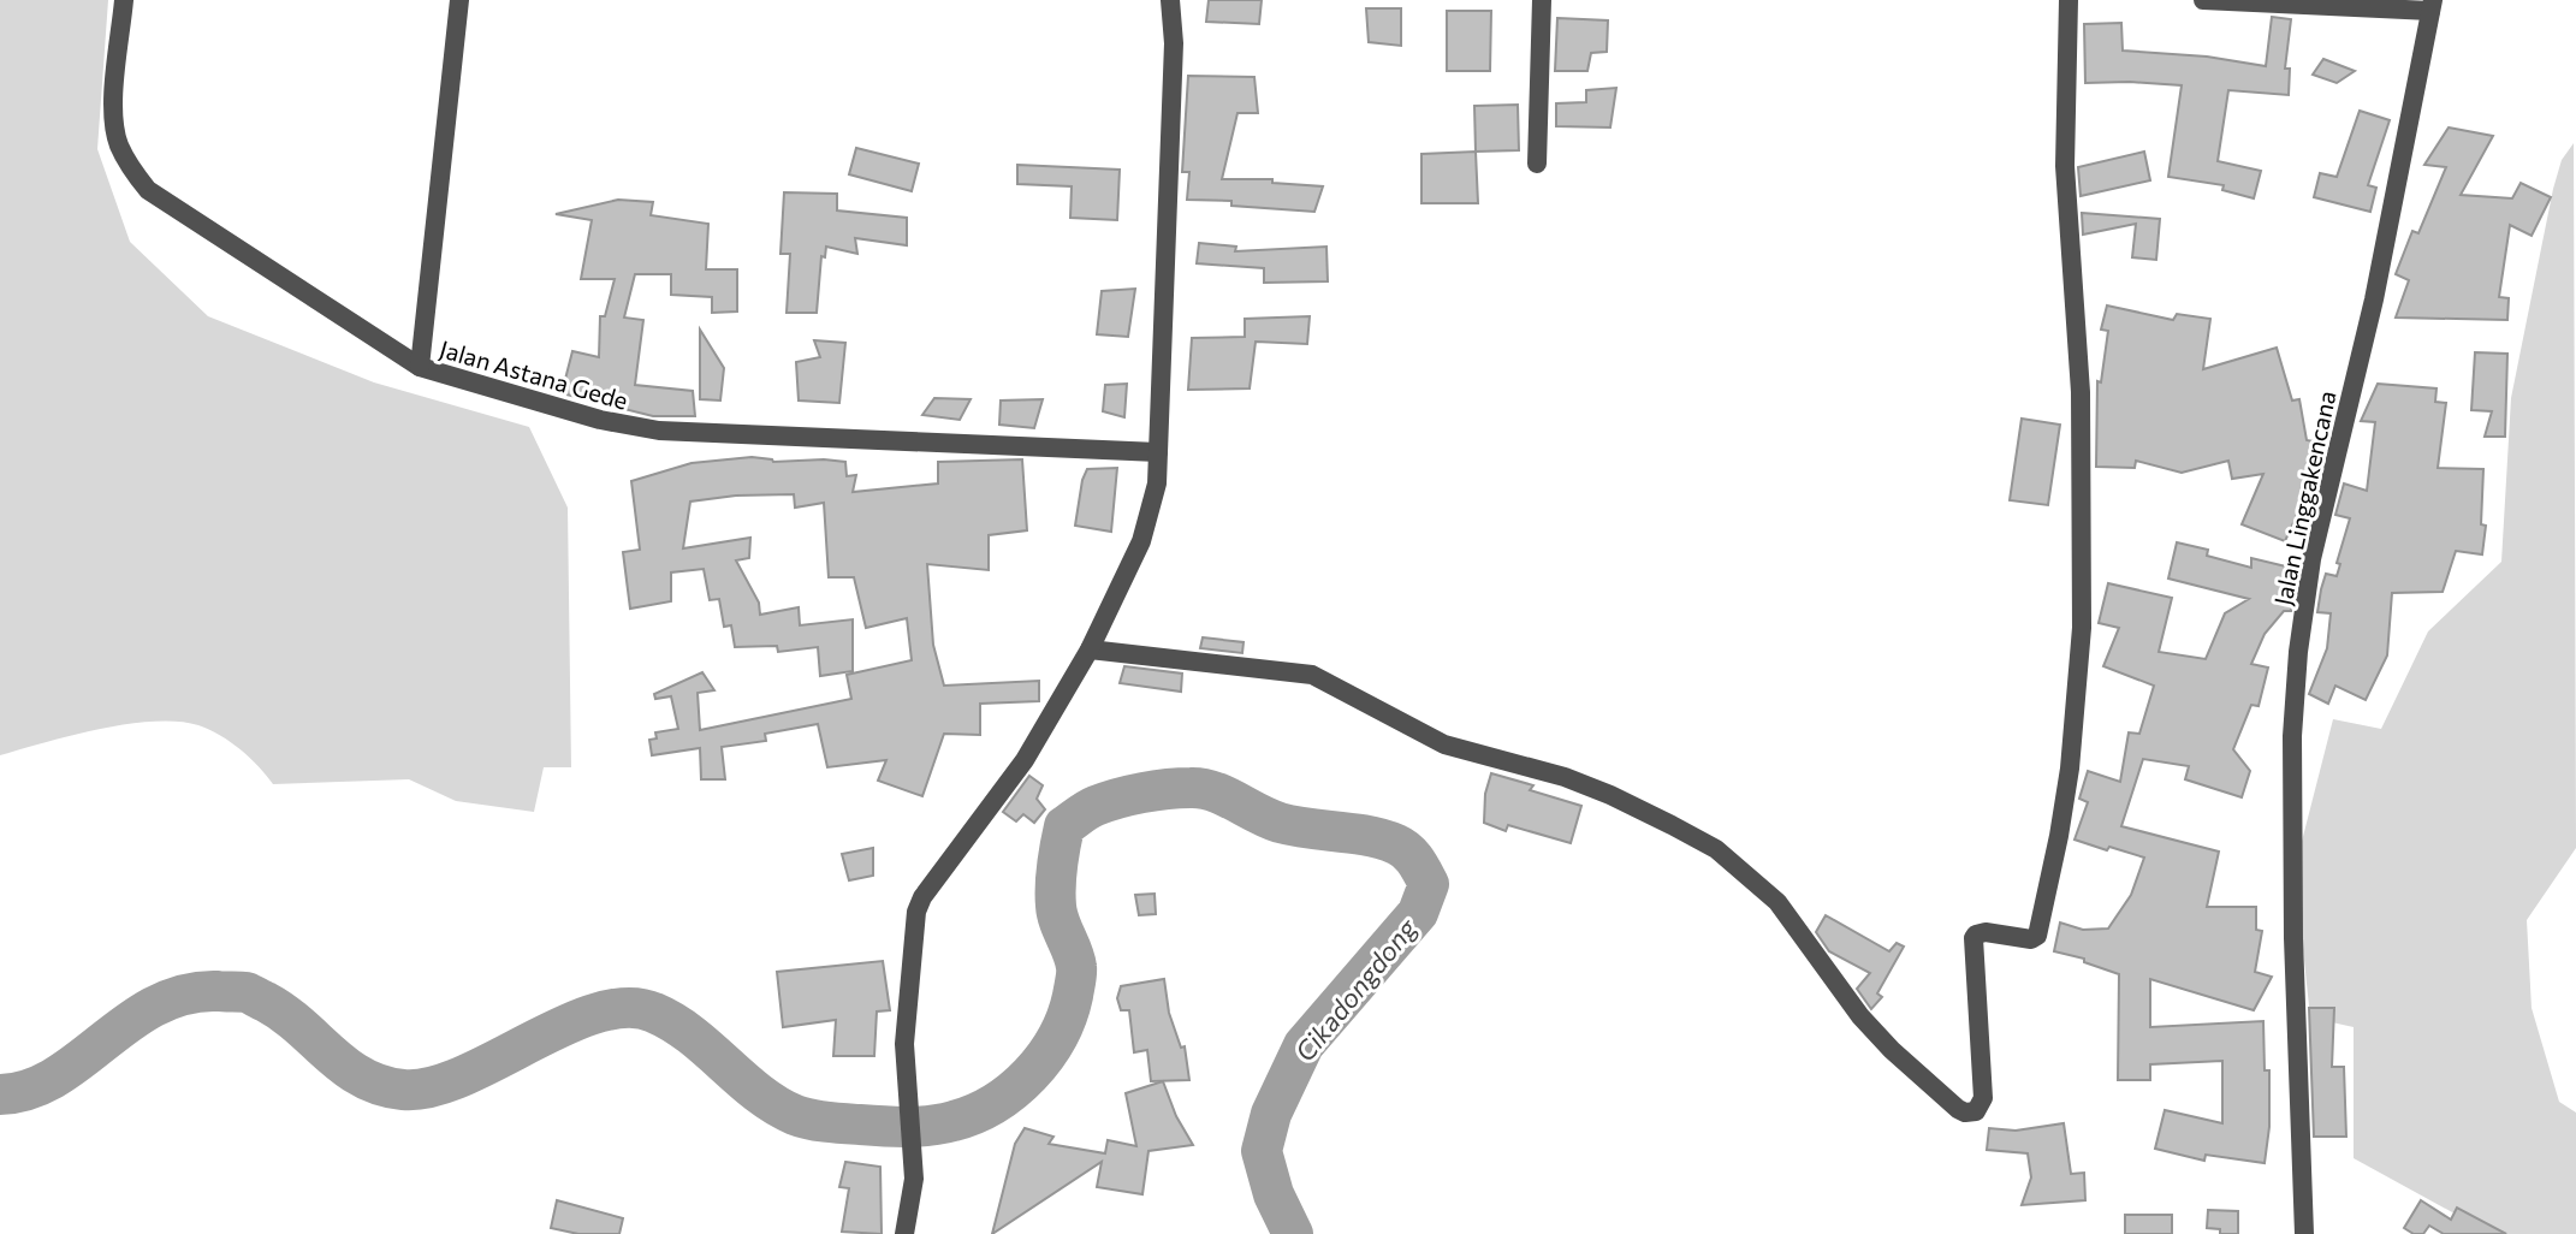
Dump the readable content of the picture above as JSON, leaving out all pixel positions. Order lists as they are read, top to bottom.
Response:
{
  "streets": {
    "street": ["Jalan Astana Gede", "Jalan Linggakencana"]
  },
  "water": ["Cikadongdong"]
}
